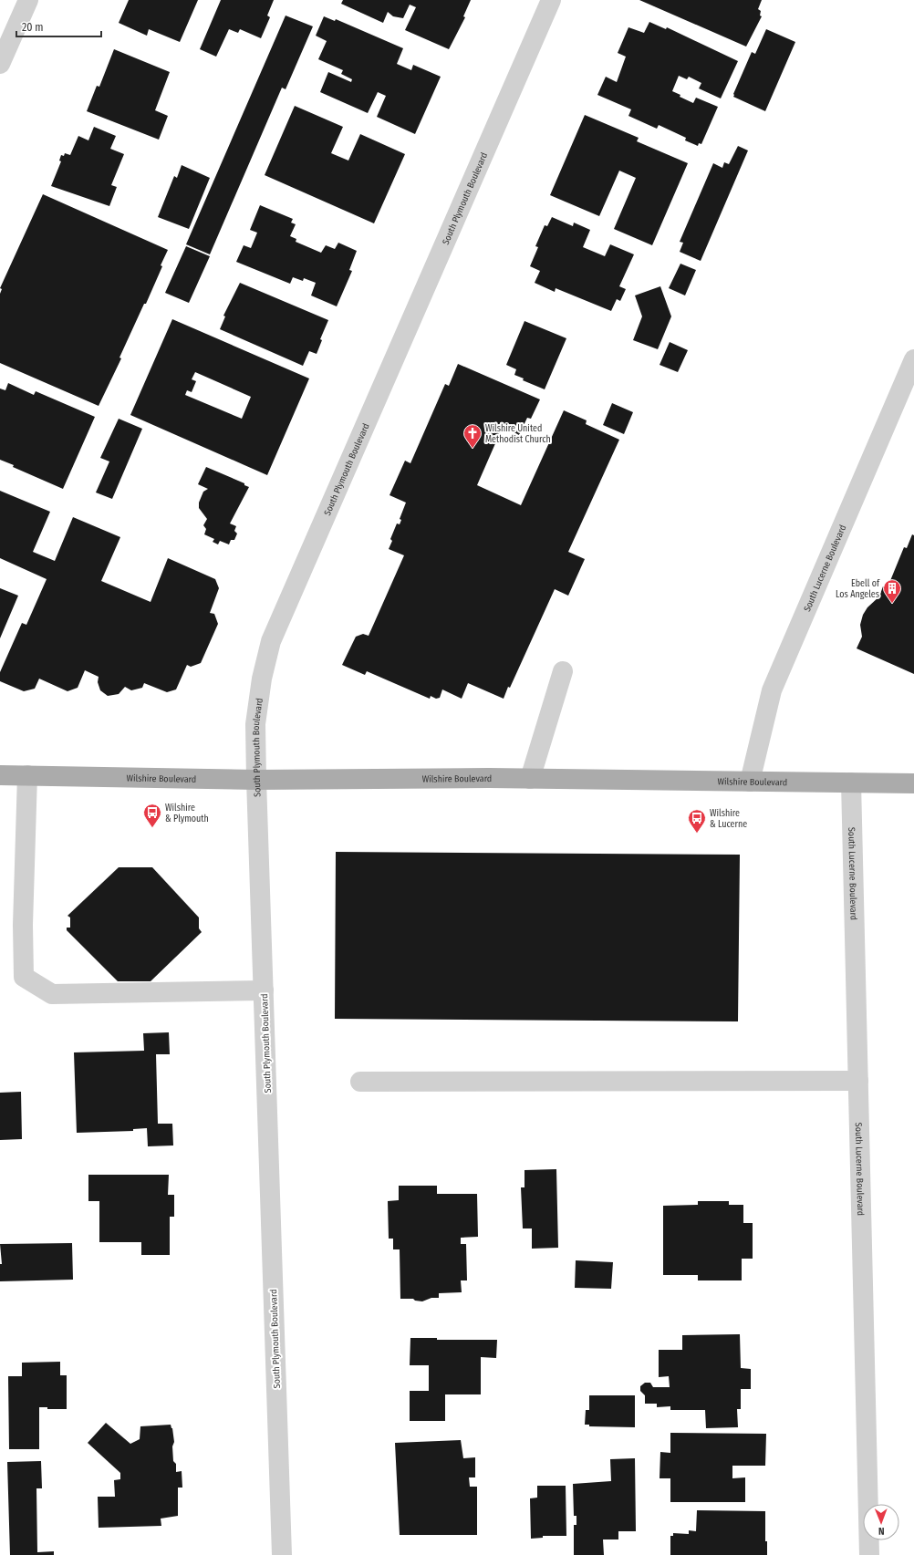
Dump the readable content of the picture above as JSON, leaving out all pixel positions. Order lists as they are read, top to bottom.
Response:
{
  "streets": {
    "main road": ["Wilshire Boulevard"],
    "street": ["South Plymouth Boulevard", "South Lucerne Boulevard"]
  },
  "crossings": [
    ["South Plymouth Boulevard", "Wilshire Boulevard"],
    ["South Lucerne Boulevard", "Wilshire Boulevard"]
  ],
  "places": {
    "church": ["Wilshire United Methodist Church"],
    "building": ["Ebell of Los Angeles"],
    "bus stop": ["Wilshire & Plymouth", "Wilshire & Lucerne"]
  },
  "scale_bar": "20 m",
  "north": "bottom"
}
